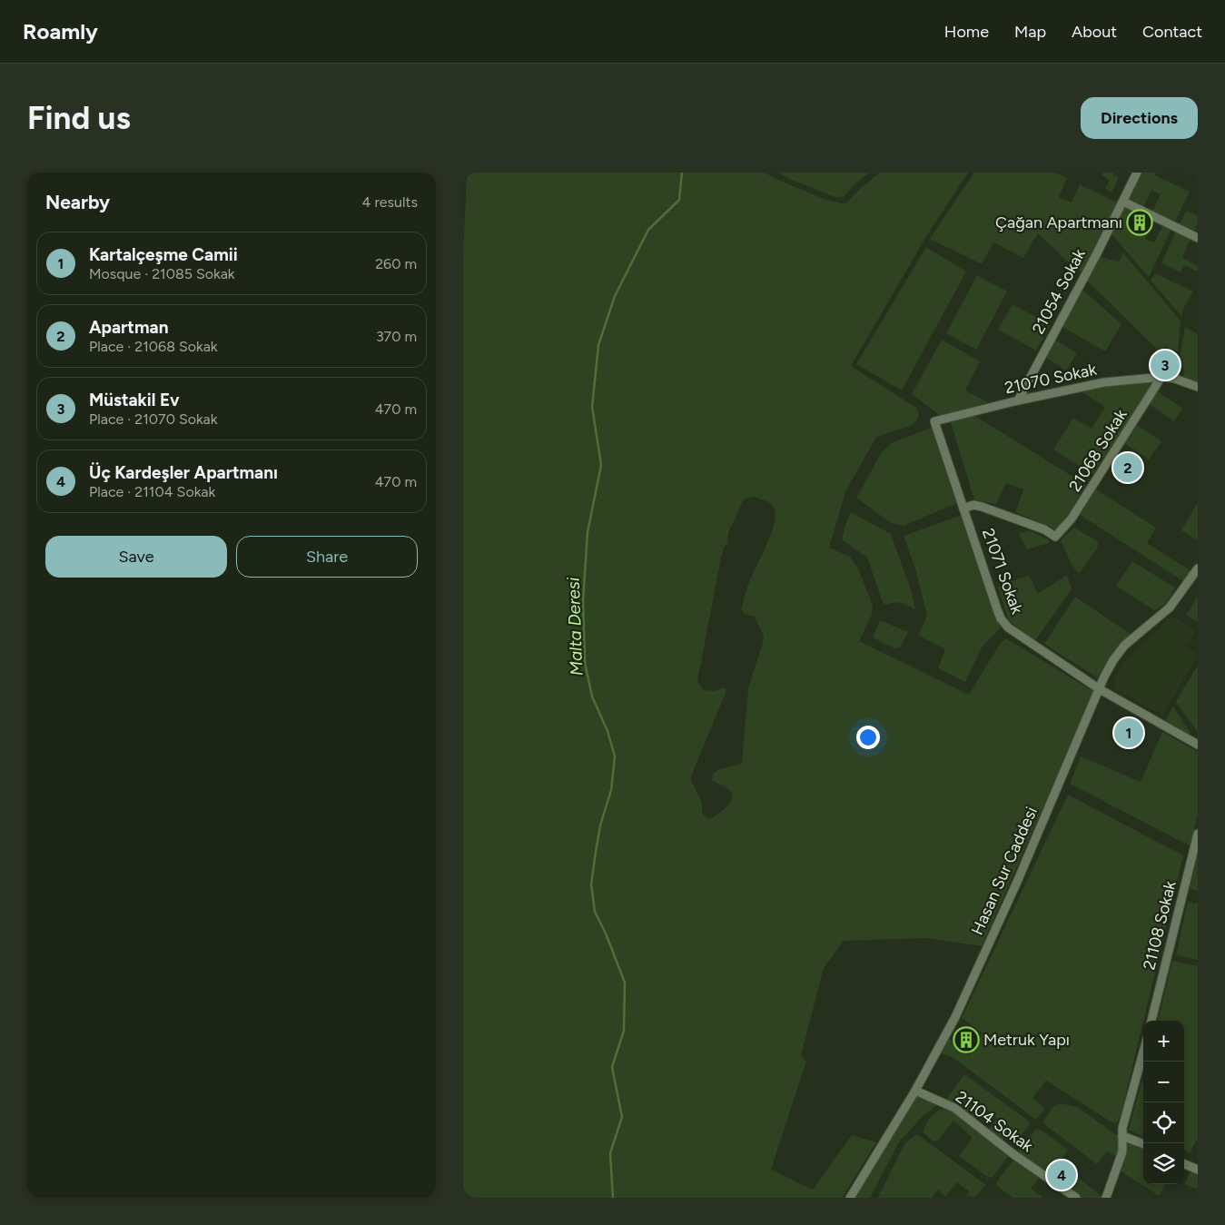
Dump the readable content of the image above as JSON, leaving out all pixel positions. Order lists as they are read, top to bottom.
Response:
{
  "streets": {
    "street": [
      "21054 Sokak",
      "21070 Sokak",
      "21068 Sokak",
      "21071 Sokak",
      "Hasan Sur Caddesi",
      "21108 Sokak",
      "21104 Sokak"
    ]
  },
  "crossings": [
    ["21054 Sokak", "21070 Sokak"],
    ["21070 Sokak", "21068 Sokak"],
    ["21070 Sokak", "21071 Sokak"],
    ["21068 Sokak", "21071 Sokak"],
    ["21071 Sokak", "Hasan Sur Caddesi"],
    ["Hasan Sur Caddesi", "21104 Sokak"]
  ],
  "water": ["Malta Deresi"],
  "places": {
    "building": ["Çağan Apartmanı", "Metruk Yapı"]
  },
  "page": {
    "header": "Roamly",
    "nav": [
      "Home",
      "Map",
      "About",
      "Contact"
    ],
    "buttons": [
      "Directions",
      ["Save", "Share"]
    ],
    "title": "Find us",
    "heading": ["Nearby", "4 results"],
    "list": [
      {
        "mark": "1",
        "name": "Kartalçeşme Camii",
        "note": "Mosque · 21085 Sokak",
        "value": "260 m"
      },
      {
        "mark": "2",
        "name": "Apartman",
        "note": "Place · 21068 Sokak",
        "value": "370 m"
      },
      {
        "mark": "3",
        "name": "Müstakil Ev",
        "note": "Place · 21070 Sokak",
        "value": "470 m"
      },
      {
        "mark": "4",
        "name": "Üç Kardeşler Apartmanı",
        "note": "Place · 21104 Sokak",
        "value": "470 m"
      }
    ],
    "pins": [
      "3",
      "2",
      "1",
      "4"
    ],
    "map_buttons": ["+", "−"]
  }
}
